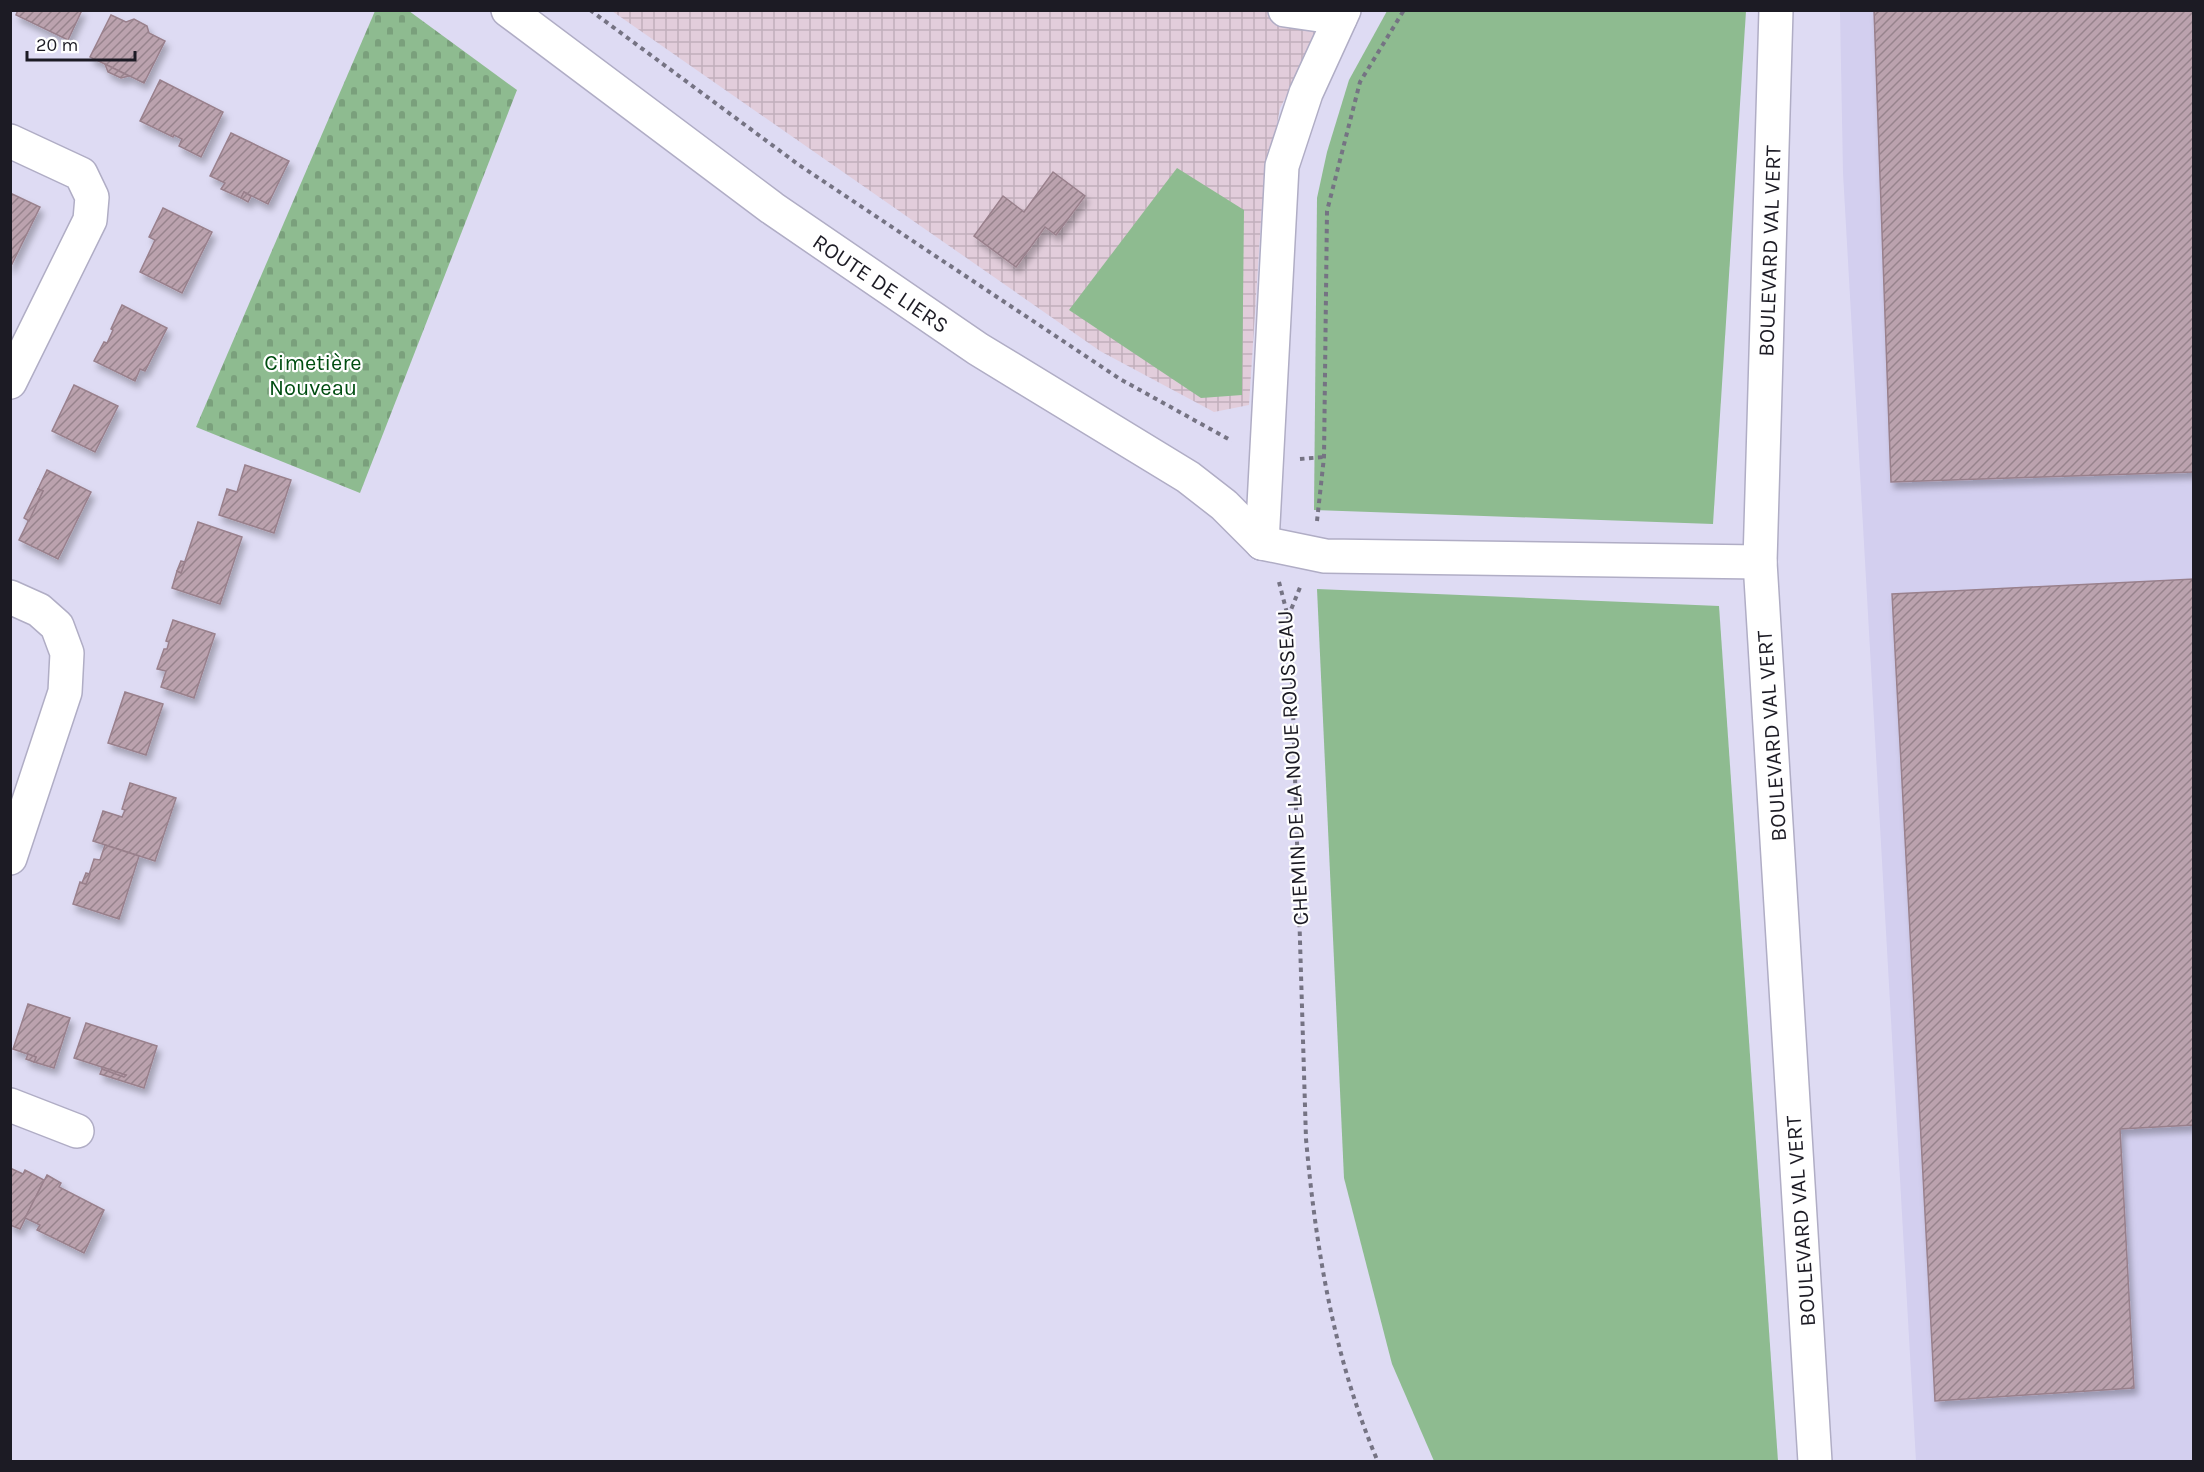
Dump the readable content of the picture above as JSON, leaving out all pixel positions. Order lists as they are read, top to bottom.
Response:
{
  "streets": {
    "street": ["BOULEVARD VAL VERT", "ROUTE DE LIERS"],
    "path": ["CHEMIN DE LA NOUE ROUSSEAU"]
  },
  "crossings": [
    ["ROUTE DE LIERS", "CHEMIN DE LA NOUE ROUSSEAU"]
  ],
  "parks": ["Cimetière Nouveau"],
  "scale_bar": "20 m"
}
